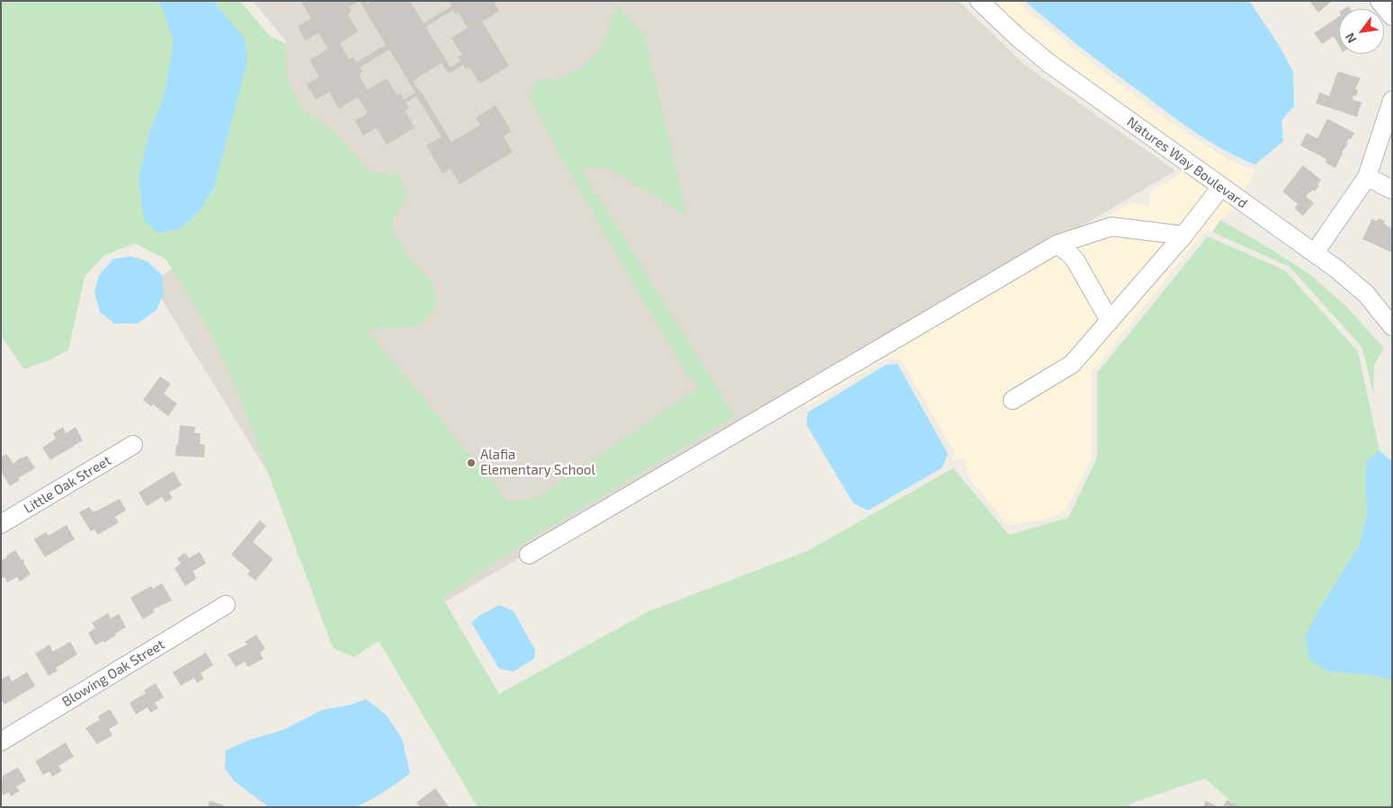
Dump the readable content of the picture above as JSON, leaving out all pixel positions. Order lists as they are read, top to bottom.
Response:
{
  "streets": {
    "street": ["Natures Way Boulevard", "Little Oak Street", "Blowing Oak Street"]
  },
  "places": ["Alafia Elementary School"],
  "north": "bottom left"
}
